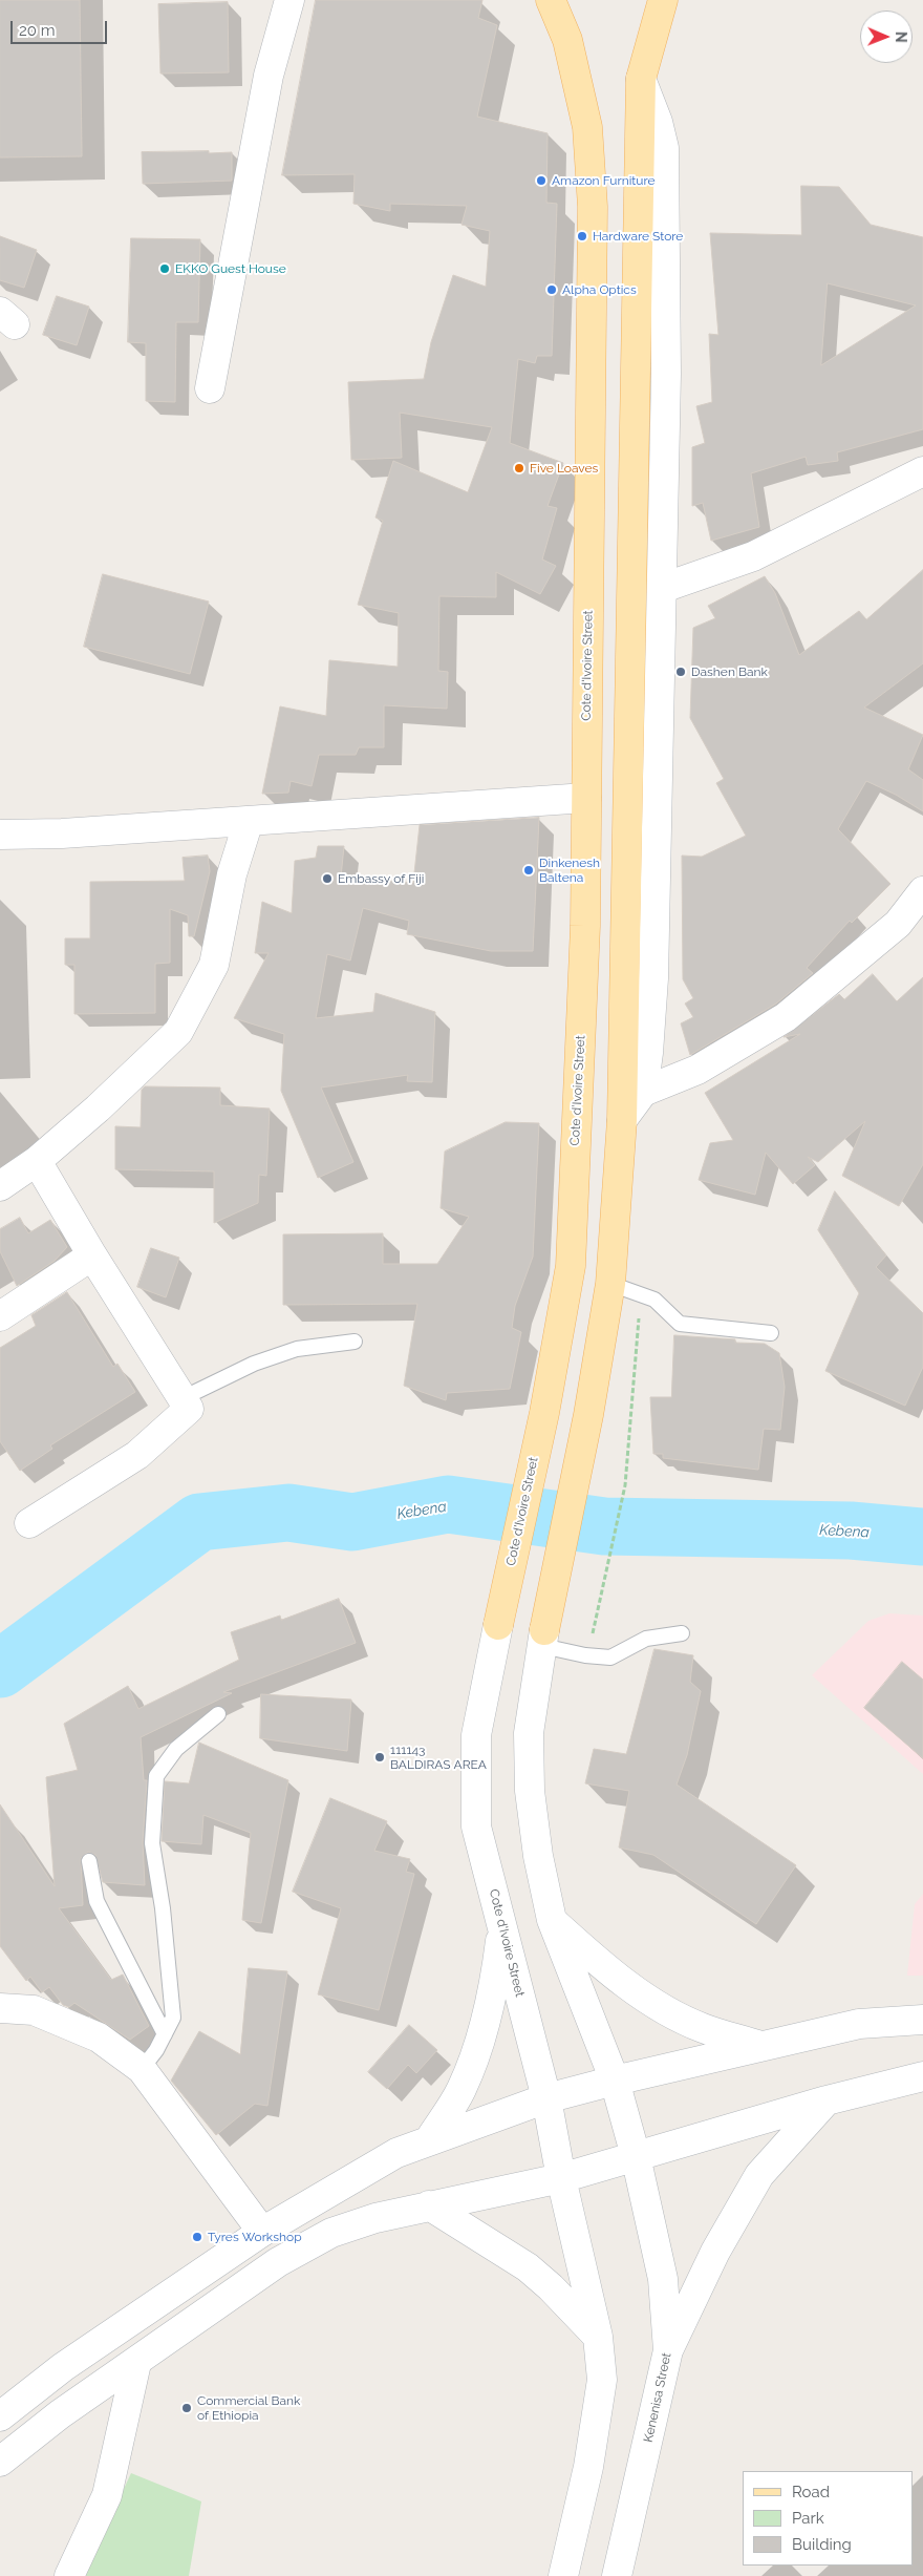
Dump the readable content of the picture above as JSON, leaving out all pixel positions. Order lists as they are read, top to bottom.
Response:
{
  "streets": {
    "main road": ["Cote d'Ivoire Street", "Kenenisa Street"]
  },
  "water": ["Kebena"],
  "places": [
    "Amazon Furniture",
    "Hardware Store",
    "EKKO Guest House",
    "Alpha Optics",
    "Five Loaves",
    "Dashen Bank",
    "Dinkenesh Baltena",
    "Embassy of Fiji",
    "111143 BALDIRAS AREA",
    "Tyres Workshop",
    "Commercial Bank of Ethiopia"
  ],
  "legend": ["Road", "Park", "Building"],
  "scale_bar": "20 m",
  "north": "right"
}
